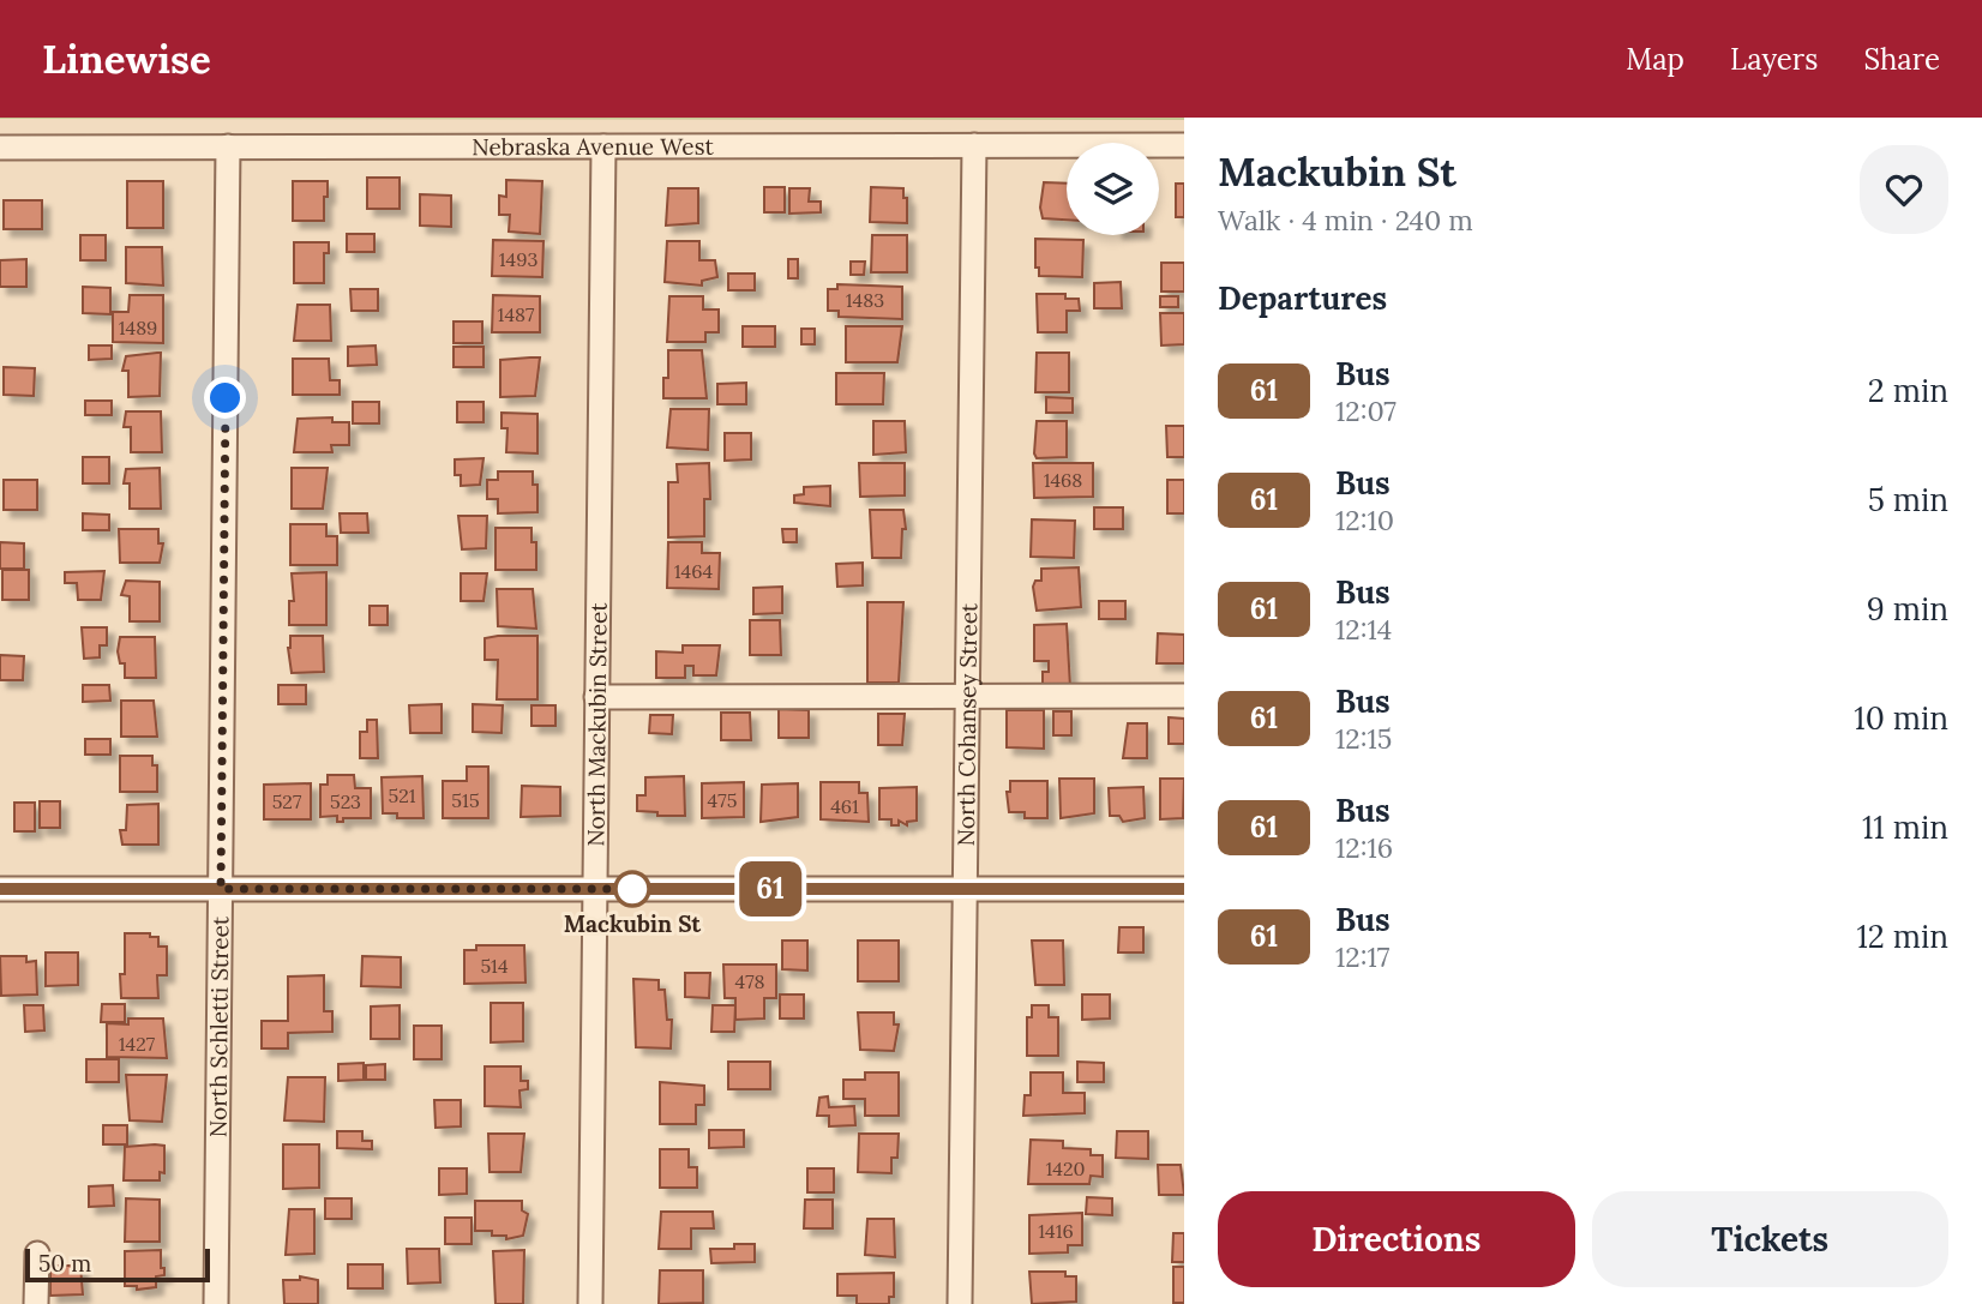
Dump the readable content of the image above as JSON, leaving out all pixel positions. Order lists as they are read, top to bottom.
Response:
{
  "streets": {
    "street": [
      "Nebraska Avenue West",
      "North Mackubin Street",
      "North Cohansey Street",
      "North Schletti Street"
    ]
  },
  "crossings": [
    ["Nebraska Avenue West", "North Mackubin Street"],
    ["Nebraska Avenue West", "North Cohansey Street"],
    ["Nebraska Avenue West", "North Schletti Street"]
  ],
  "places": ["Mackubin St"],
  "lines": ["bus line 61"],
  "house_numbers": [
    "1493",
    "1483",
    "1487",
    "1489",
    "1468",
    "1464",
    "521",
    "515",
    "475",
    "527",
    "523",
    "461",
    "514",
    "478",
    "1427",
    "1420",
    "1416"
  ],
  "scale_bar": "50 m",
  "page": {
    "header": "Linewise",
    "nav": ["Map", "Layers", "Share"],
    "on_map": "61",
    "heading": [
      ["Mackubin St", "Walk · 4 min · 240 m"],
      "Departures"
    ],
    "list": [
      {
        "mark": "61",
        "name": "Bus",
        "note": "12:07",
        "value": "2 min"
      },
      {
        "mark": "61",
        "name": "Bus",
        "note": "12:10",
        "value": "5 min"
      },
      {
        "mark": "61",
        "name": "Bus",
        "note": "12:14",
        "value": "9 min"
      },
      {
        "mark": "61",
        "name": "Bus",
        "note": "12:15",
        "value": "10 min"
      },
      {
        "mark": "61",
        "name": "Bus",
        "note": "12:16",
        "value": "11 min"
      },
      {
        "mark": "61",
        "name": "Bus",
        "note": "12:17",
        "value": "12 min"
      }
    ],
    "buttons": ["Directions", "Tickets"],
    "scale": "50 m"
  }
}
